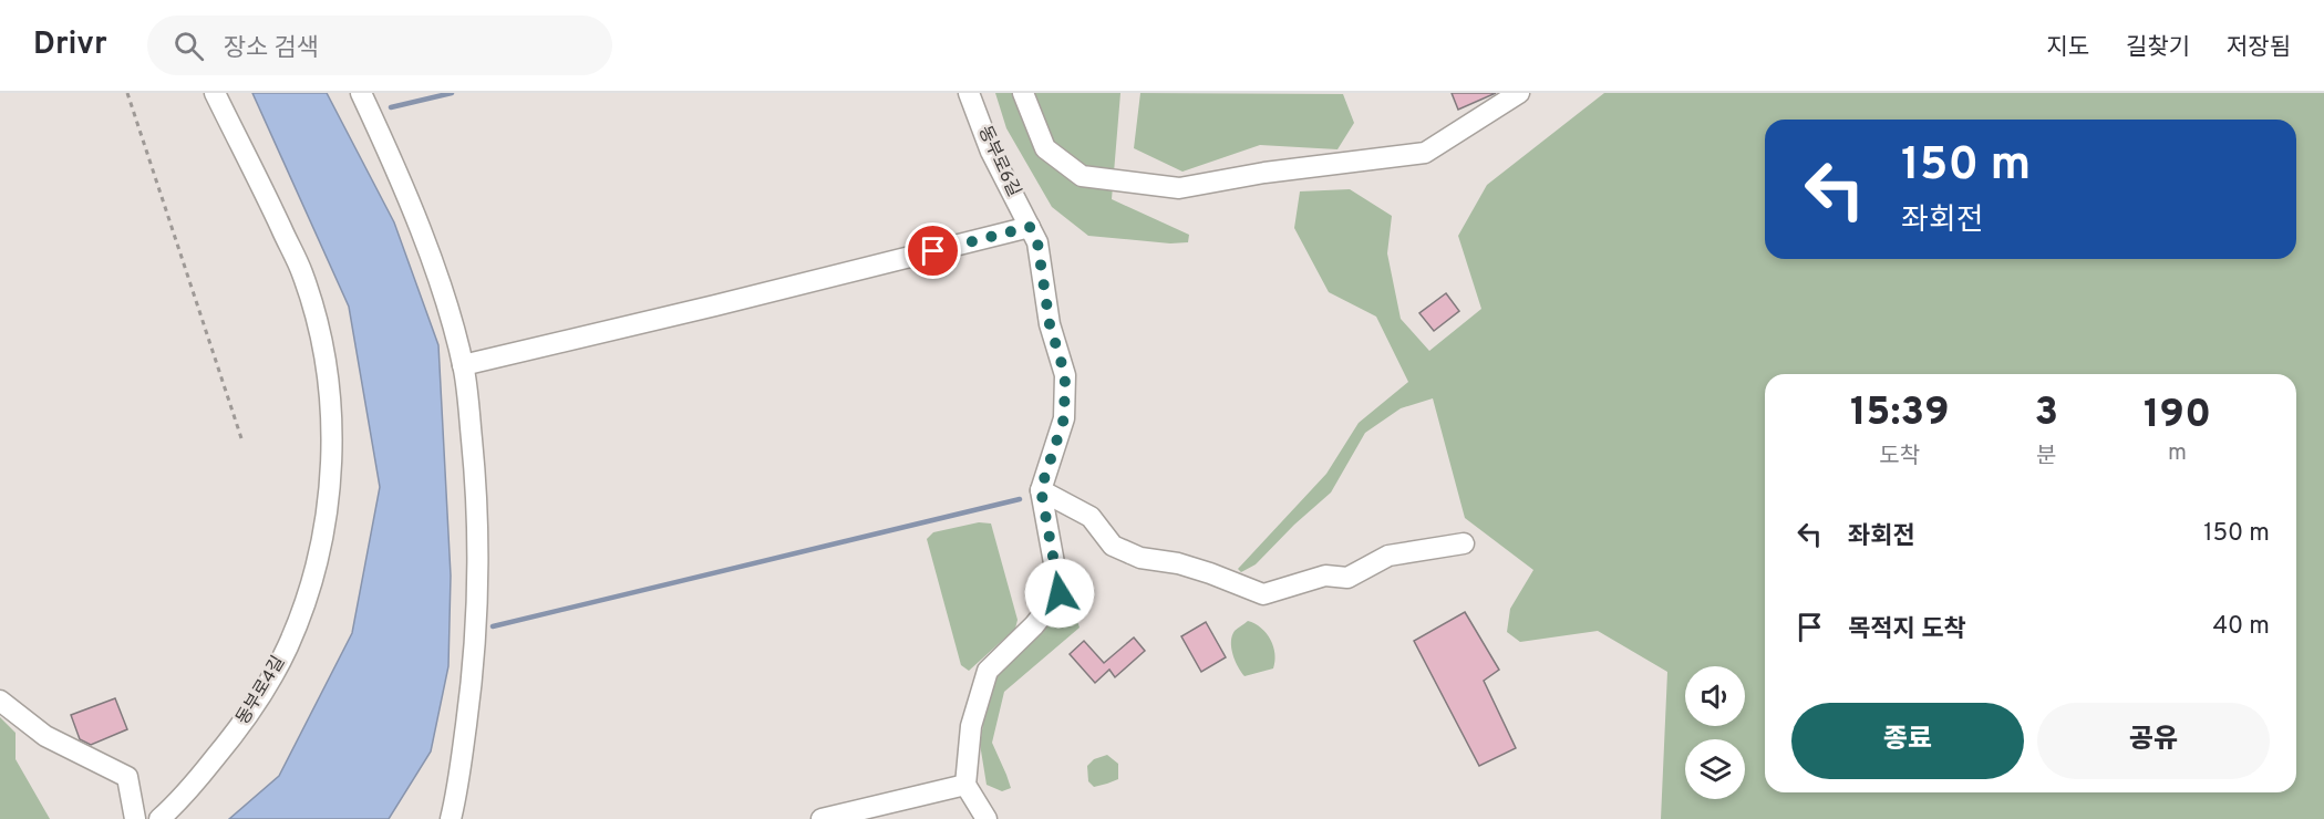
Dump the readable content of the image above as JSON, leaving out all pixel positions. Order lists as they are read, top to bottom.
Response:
{
  "streets": {
    "lane": ["동부로6길", "동부로4길"]
  },
  "page": {
    "header": "Drivr",
    "search": "장소 검색",
    "nav": ["지도", "길찾기", "저장됨"],
    "turn": ["150 m", "좌회전"],
    "eta": [
      "15:39",
      "도착",
      "3",
      "분",
      "190",
      "m"
    ],
    "list": [
      {
        "name": "좌회전",
        "value": "150 m"
      },
      {
        "name": "목적지 도착",
        "value": "40 m"
      }
    ],
    "buttons": ["종료", "공유"]
  }
}
